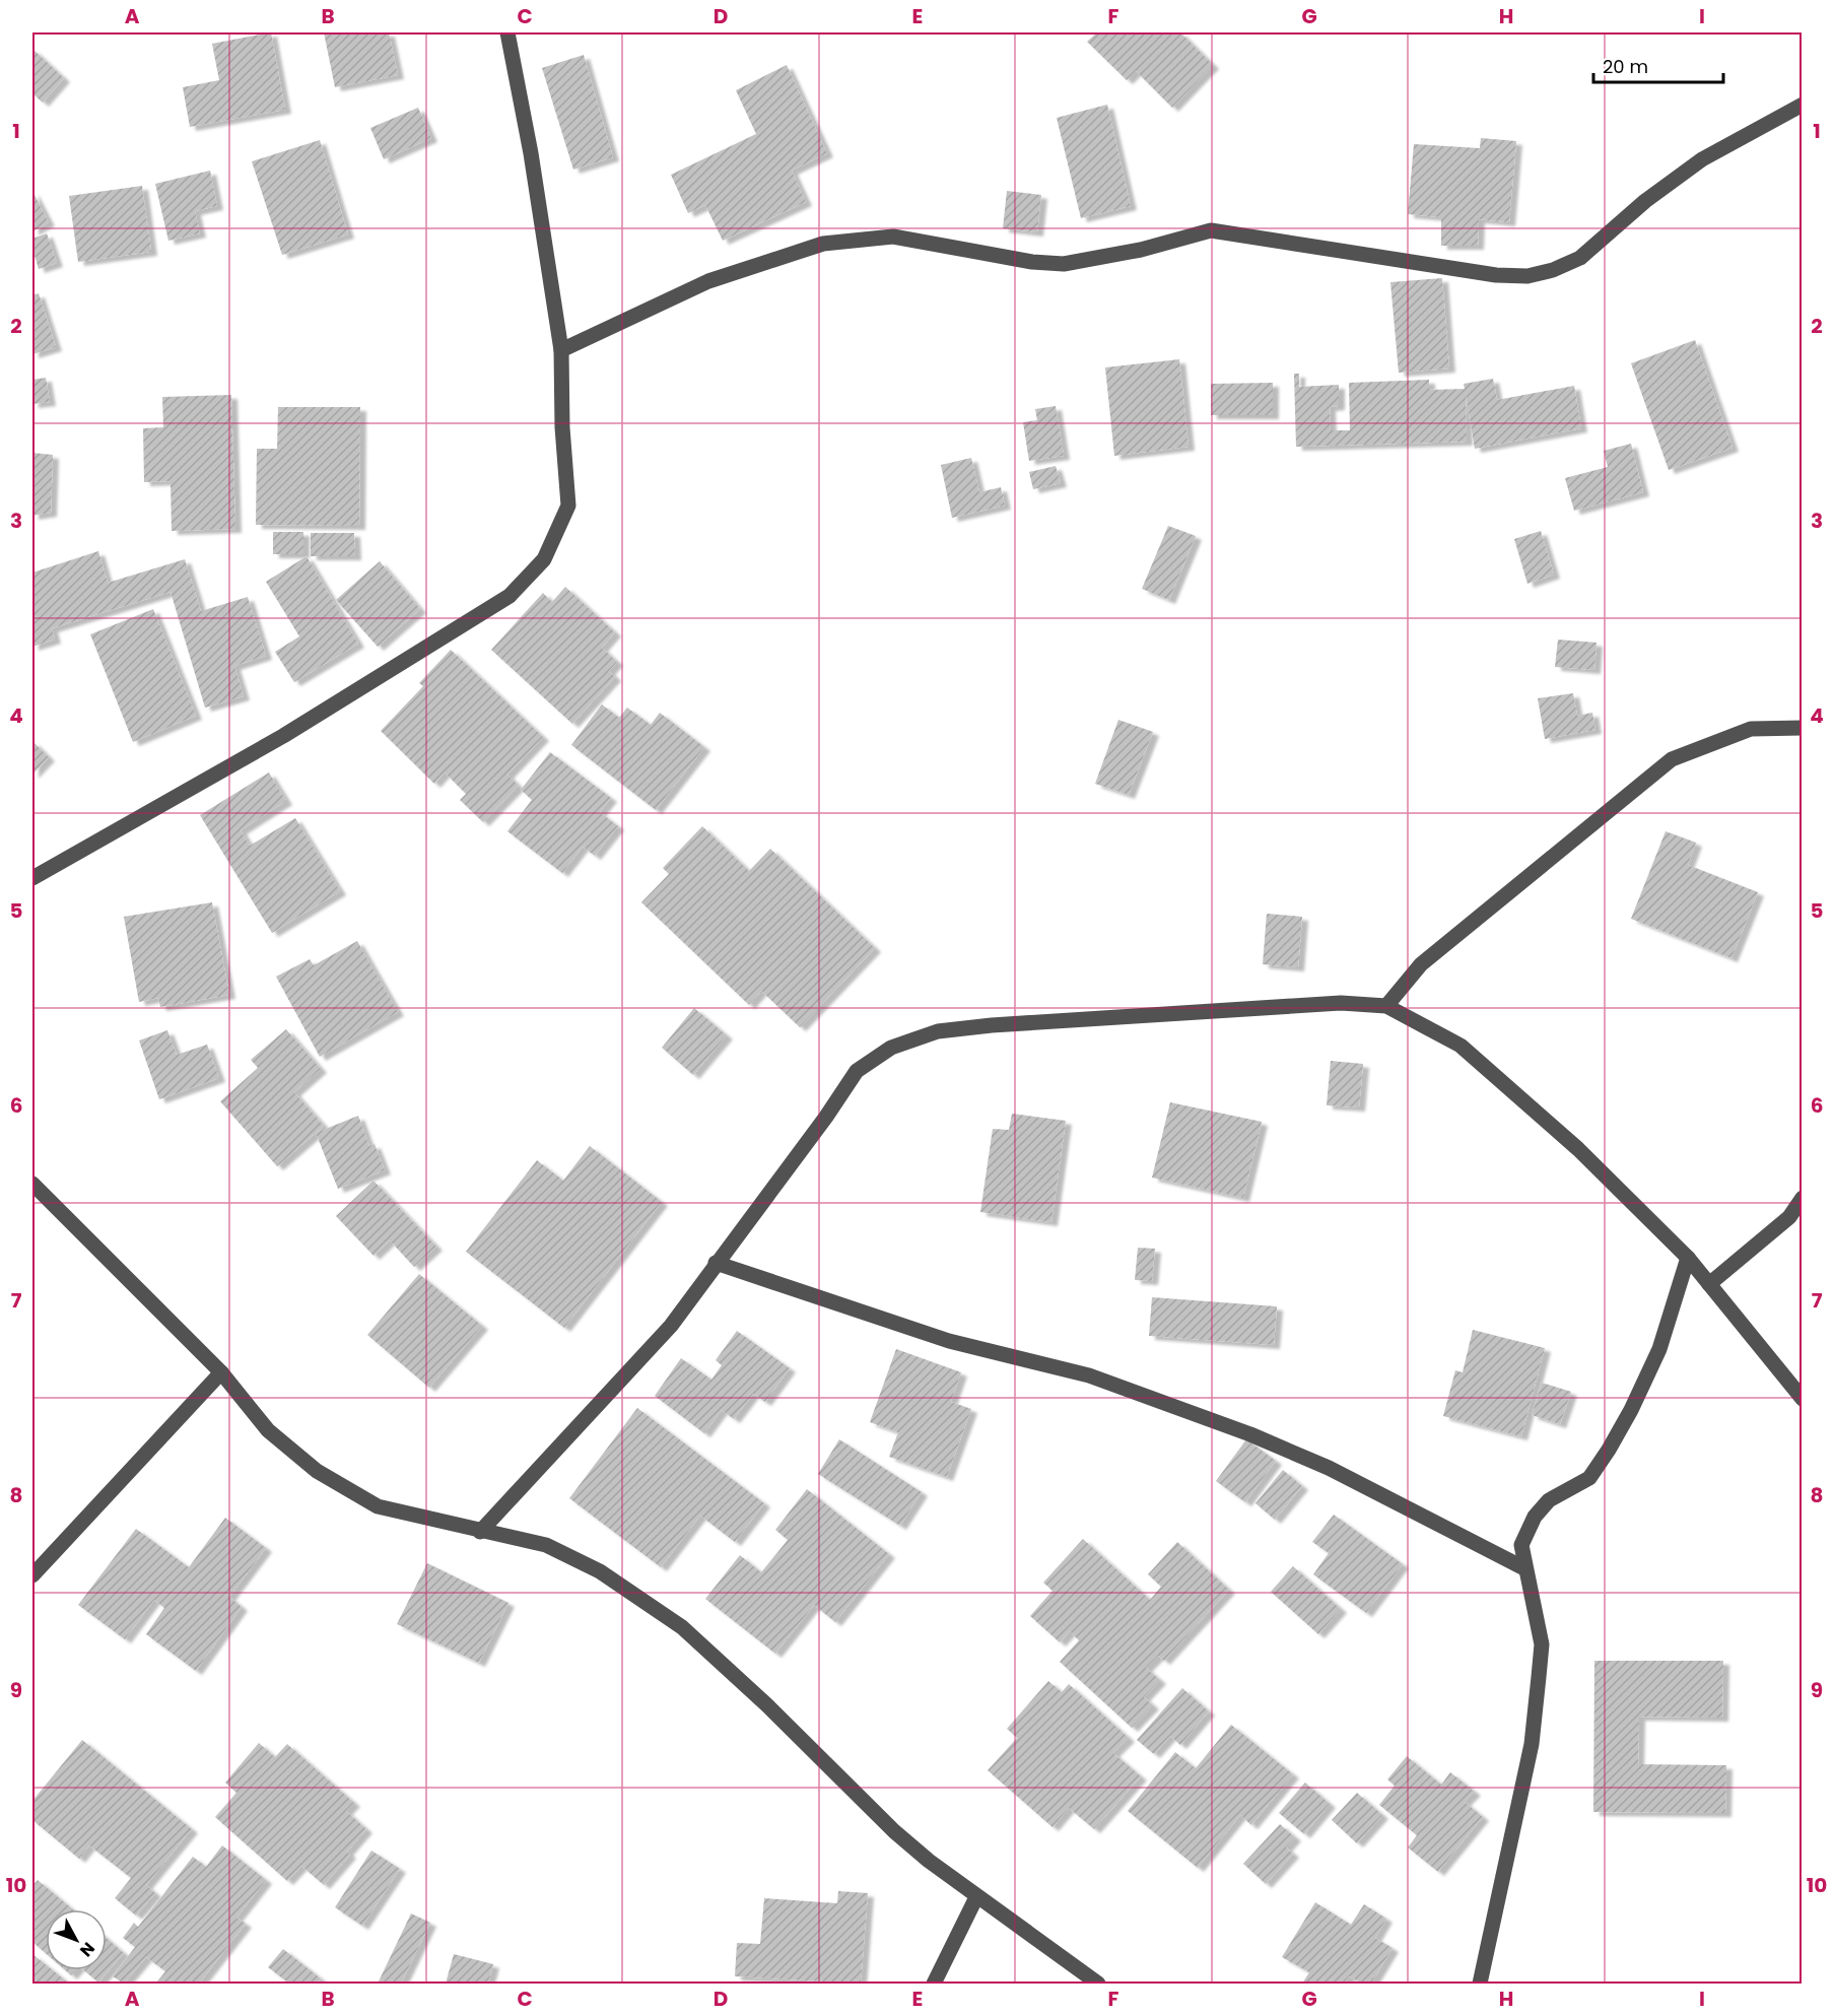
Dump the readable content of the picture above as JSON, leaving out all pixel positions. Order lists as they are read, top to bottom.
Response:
{
  "scale_bar": "20 m",
  "north": "bottom right",
  "grid": {
    "columns": [
      "A",
      "B",
      "C",
      "D",
      "E",
      "F",
      "G",
      "H",
      "I"
    ],
    "rows": [
      "1",
      "2",
      "3",
      "4",
      "5",
      "6",
      "7",
      "8",
      "9",
      "10"
    ]
  }
}
